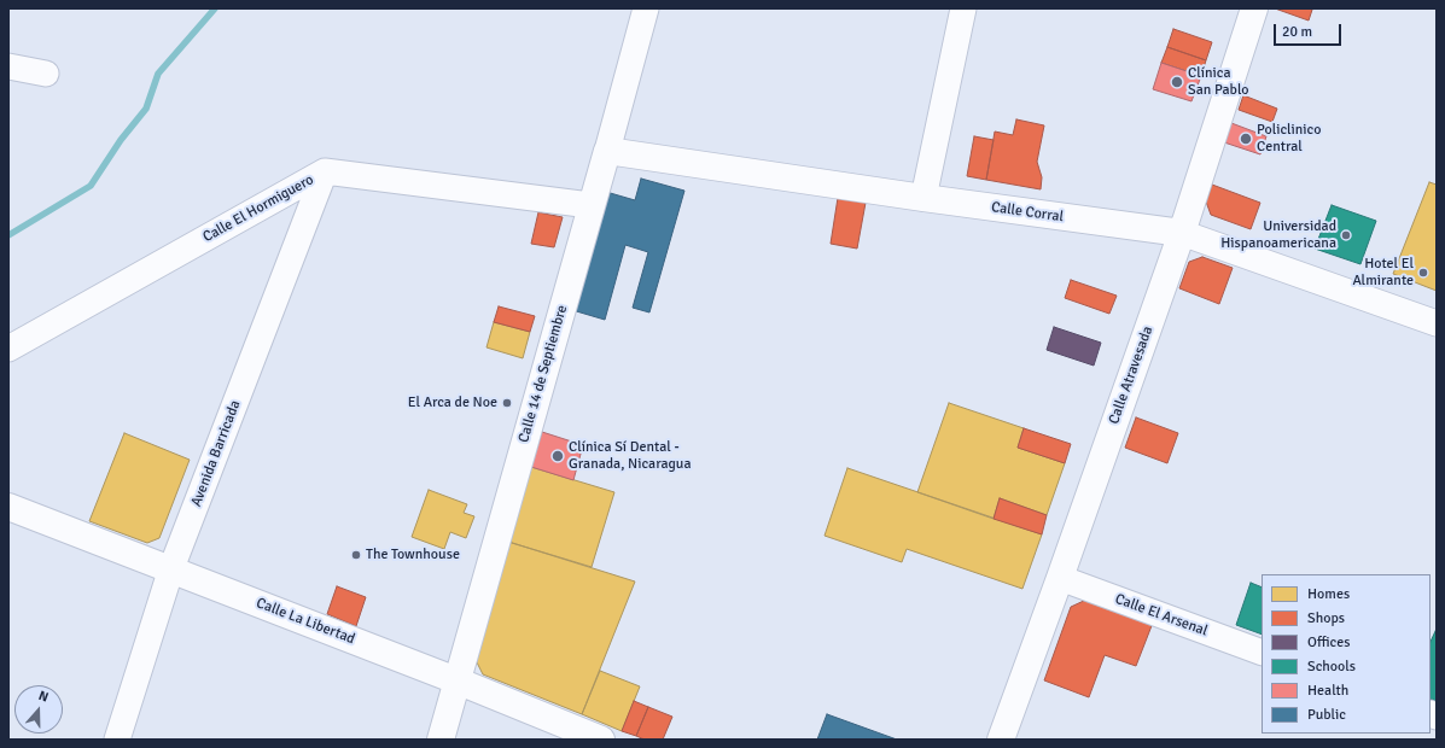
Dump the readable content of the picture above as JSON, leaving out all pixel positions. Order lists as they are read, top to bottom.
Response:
{
  "streets": {
    "street": [
      "Calle El Hormiguero",
      "Calle Corral",
      "Calle 14 de Septiembre",
      "Calle Atravesada",
      "Avenida Barricada",
      "Calle El Arsenal",
      "Calle La Libertad"
    ]
  },
  "crossings": [
    ["Calle El Hormiguero", "Calle 14 de Septiembre"],
    ["Calle El Hormiguero", "Avenida Barricada"],
    ["Calle Corral", "Calle 14 de Septiembre"],
    ["Calle Corral", "Calle Atravesada"],
    ["Calle 14 de Septiembre", "Calle La Libertad"],
    ["Calle Atravesada", "Calle El Arsenal"],
    ["Avenida Barricada", "Calle La Libertad"]
  ],
  "places": [
    "Clínica San Pablo",
    "Policlinico Central",
    "Universidad Hispanoamericana",
    "Hotel El Almirante",
    "El Arca de Noe",
    "Clínica Sí Dental - Granada, Nicaragua",
    "The Townhouse"
  ],
  "legend": [
    "Homes",
    "Shops",
    "Offices",
    "Schools",
    "Health",
    "Public"
  ],
  "scale_bar": "20 m",
  "north": "top"
}
